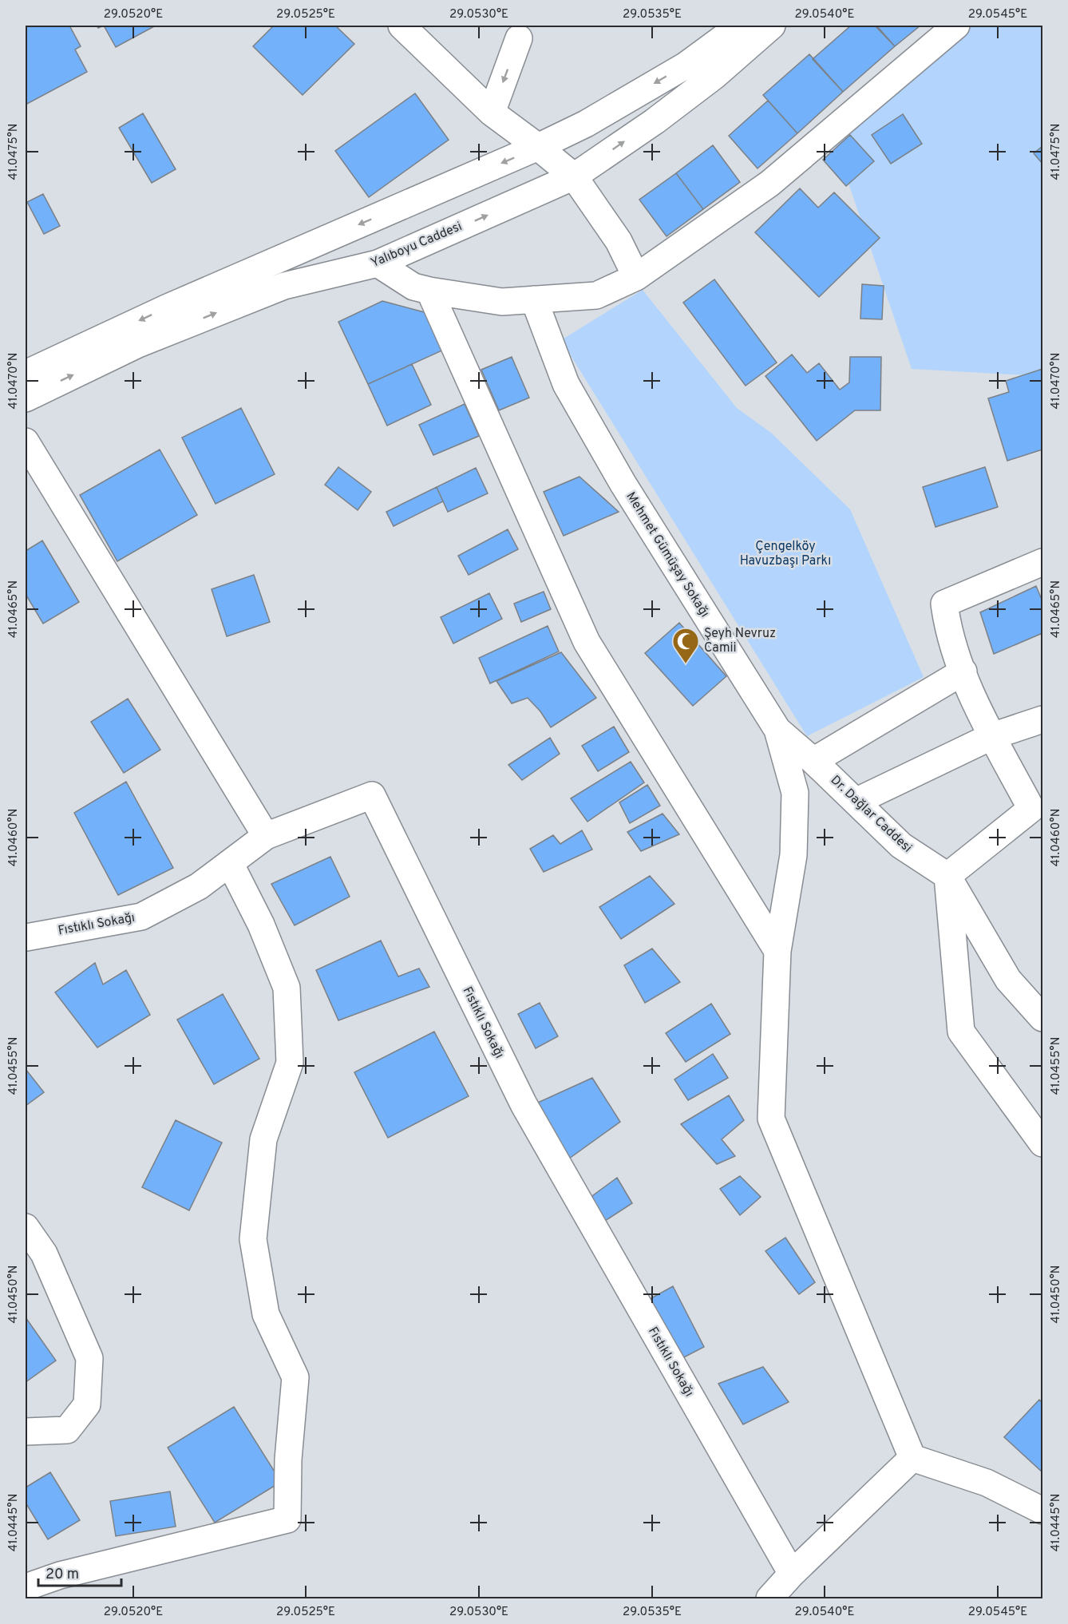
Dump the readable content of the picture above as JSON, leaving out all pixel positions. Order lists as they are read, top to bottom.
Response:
{
  "streets": {
    "street": [
      "Yalıboyu Caddesi",
      "Mehmet Gümüşay Sokağı",
      "Dr. Dağlar Caddesi",
      "Fıstıklı Sokağı"
    ]
  },
  "crossings": [
    ["Mehmet Gümüşay Sokağı", "Dr. Dağlar Caddesi"]
  ],
  "parks": ["Çengelköy Havuzbaşı Parkı"],
  "places": {
    "mosque": ["Şeyh Nevruz Camii"]
  },
  "scale_bar": "20 m",
  "coordinates": [
    "29.0520°E",
    "29.0525°E",
    "29.0530°E",
    "29.0535°E",
    "29.0540°E",
    "29.0545°E",
    "41.0475°N",
    "41.0470°N",
    "41.0465°N",
    "41.0460°N",
    "41.0455°N",
    "41.0450°N",
    "41.0445°N"
  ]
}
